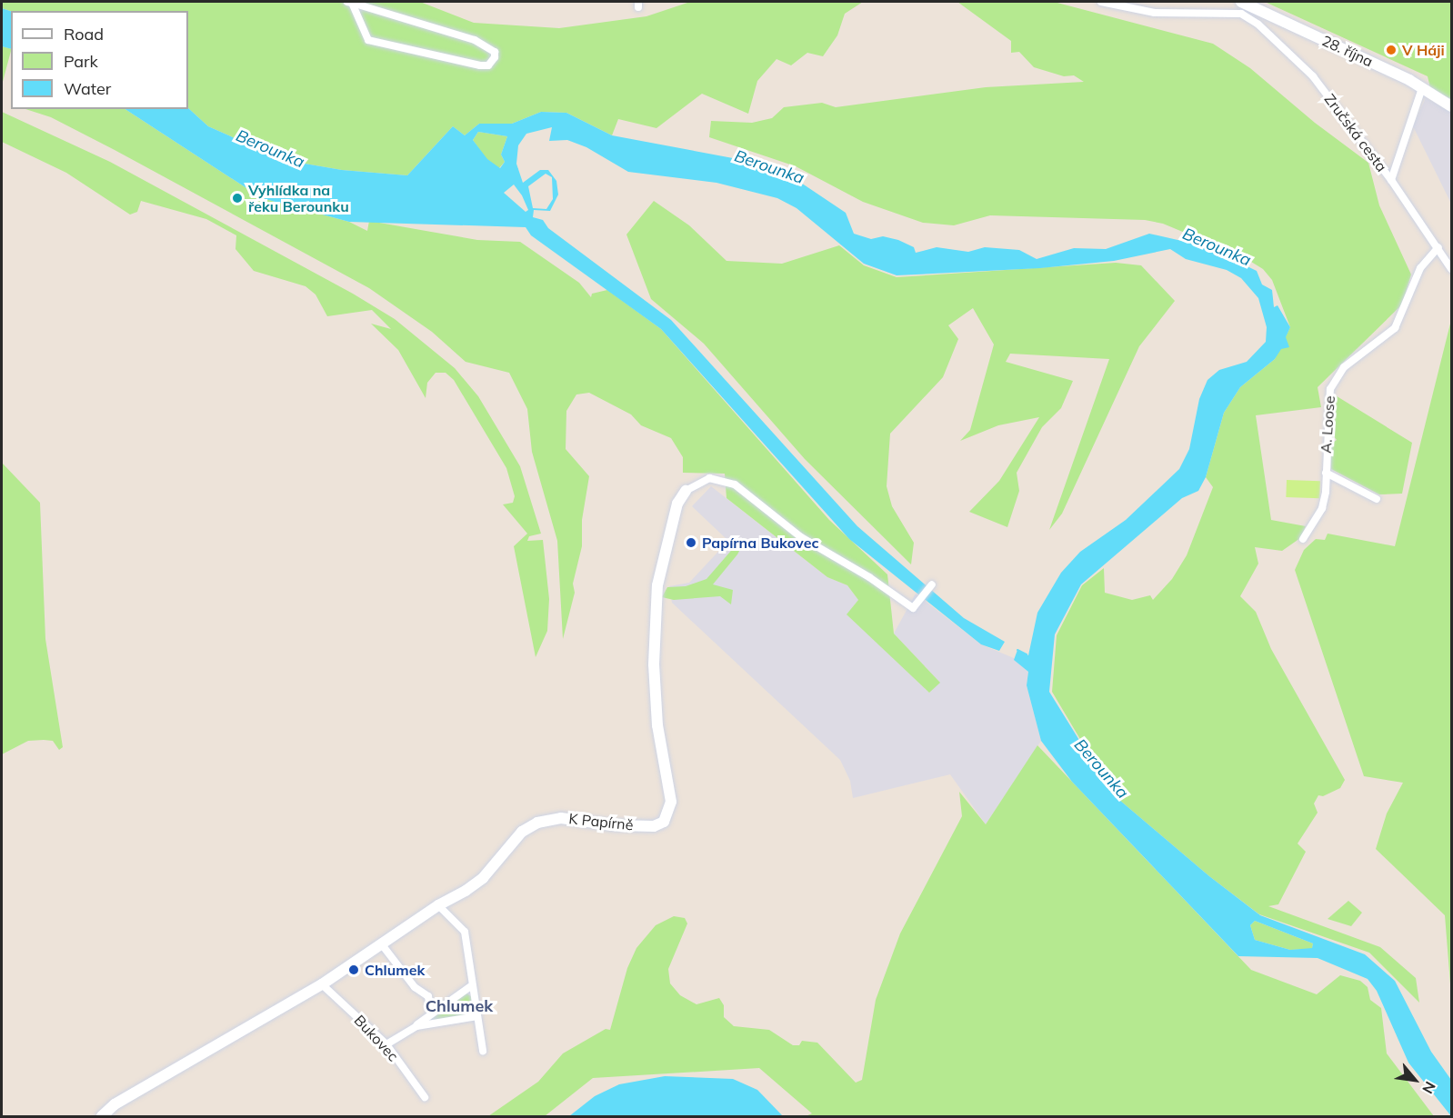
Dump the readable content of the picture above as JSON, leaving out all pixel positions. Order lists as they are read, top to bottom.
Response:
{
  "streets": {
    "street": [
      "28. října",
      "Zručská cesta",
      "A. Loose",
      "K Papírně",
      "Bukovec"
    ]
  },
  "crossings": [
    ["28. října", "Zručská cesta"],
    ["Zručská cesta", "A. Loose"],
    ["K Papírně", "Bukovec"]
  ],
  "districts": ["Chlumek"],
  "water": ["Berounka"],
  "places": [
    "V Háji",
    "Vyhlídka na řeku Berounku",
    "Papírna Bukovec",
    "Chlumek"
  ],
  "legend": ["Road", "Park", "Water"],
  "north": "bottom right"
}
